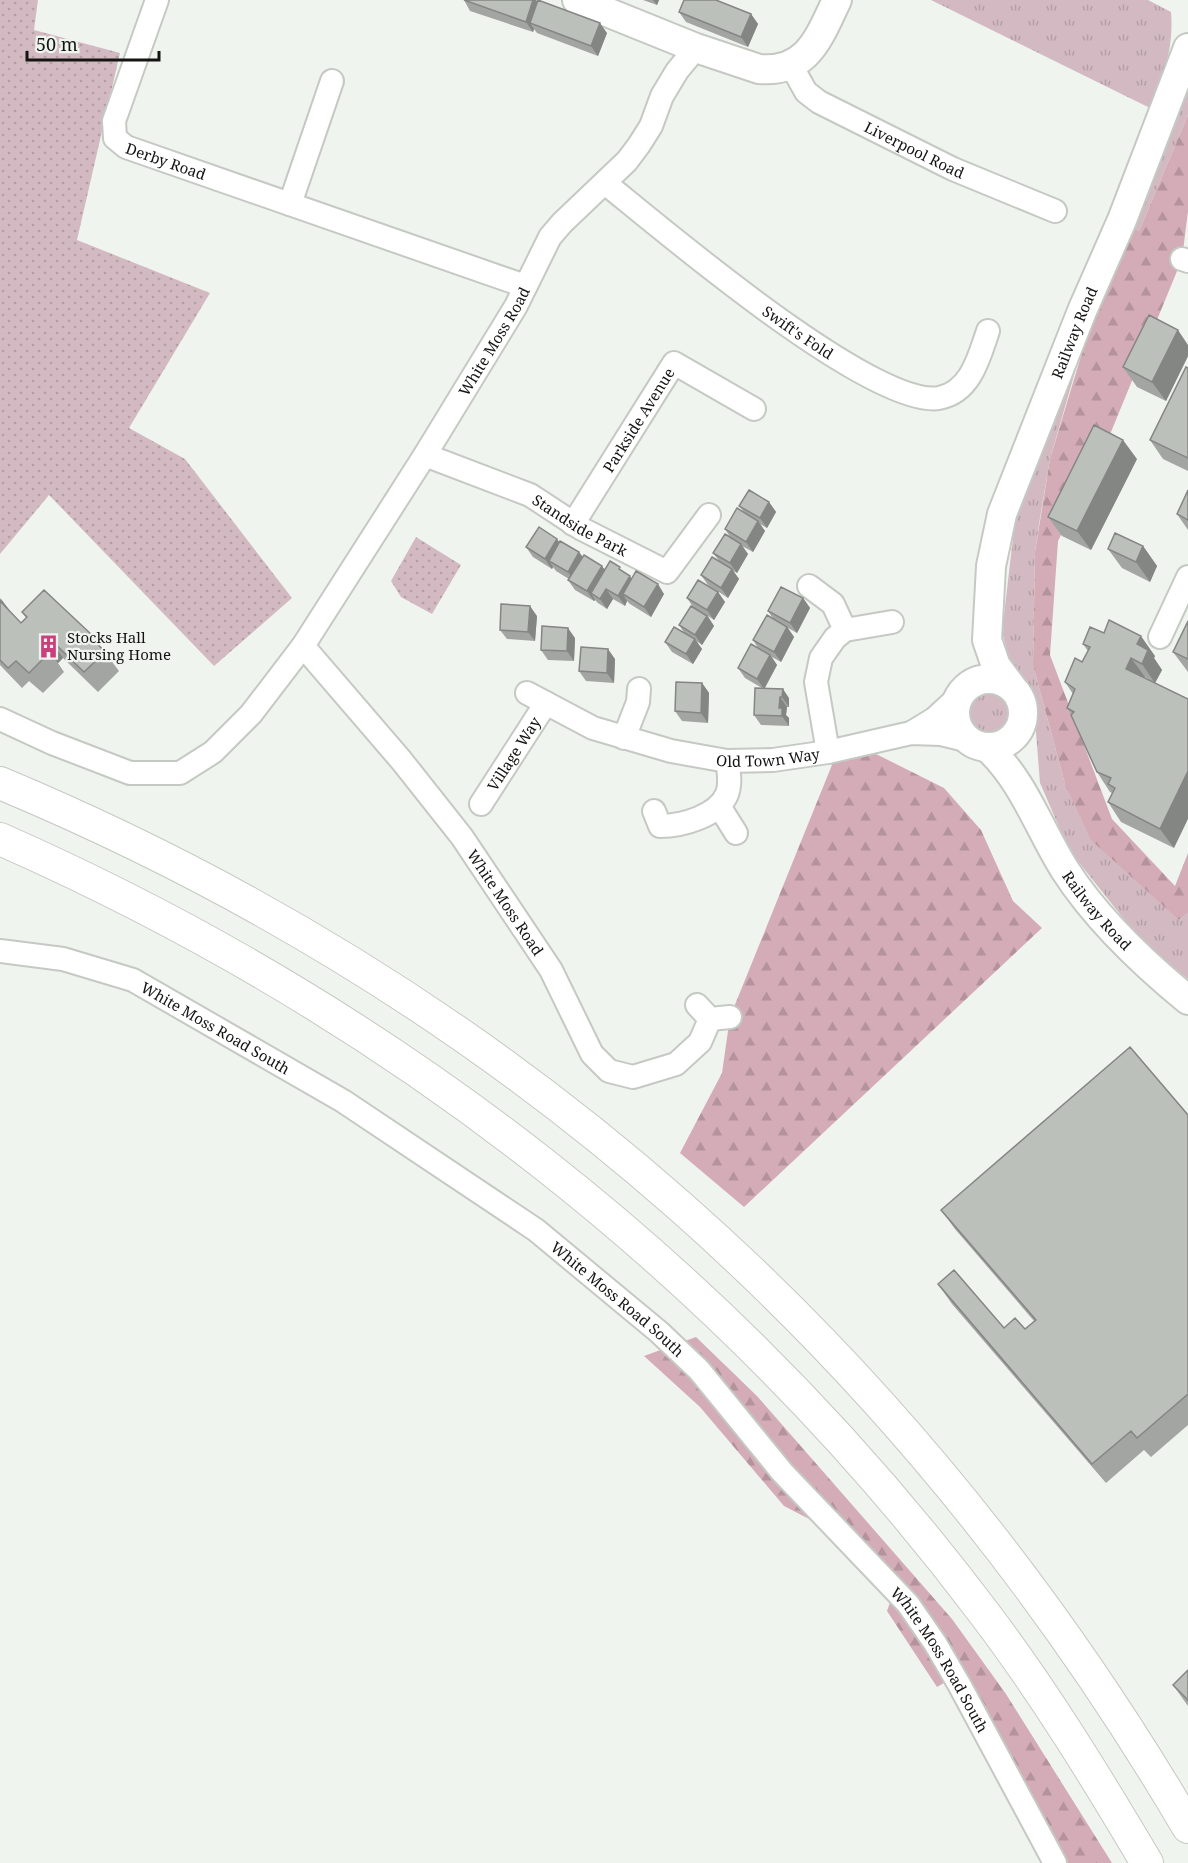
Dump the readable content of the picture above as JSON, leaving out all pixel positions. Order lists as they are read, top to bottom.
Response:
{
  "streets": {
    "main road": ["Railway Road"],
    "street": [
      "Liverpool Road",
      "Derby Road",
      "Swift's Fold",
      "White Moss Road",
      "Parkside Avenue",
      "Standside Park",
      "Village Way",
      "Old Town Way",
      "White Moss Road South"
    ]
  },
  "crossings": [
    ["Derby Road", "White Moss Road"],
    ["Swift's Fold", "White Moss Road"],
    ["Railway Road", "Old Town Way"],
    ["White Moss Road", "Standside Park"],
    ["Parkside Avenue", "Standside Park"],
    ["Village Way", "Old Town Way"]
  ],
  "places": {
    "building": ["Stocks Hall Nursing Home"]
  },
  "scale_bar": "50 m"
}
